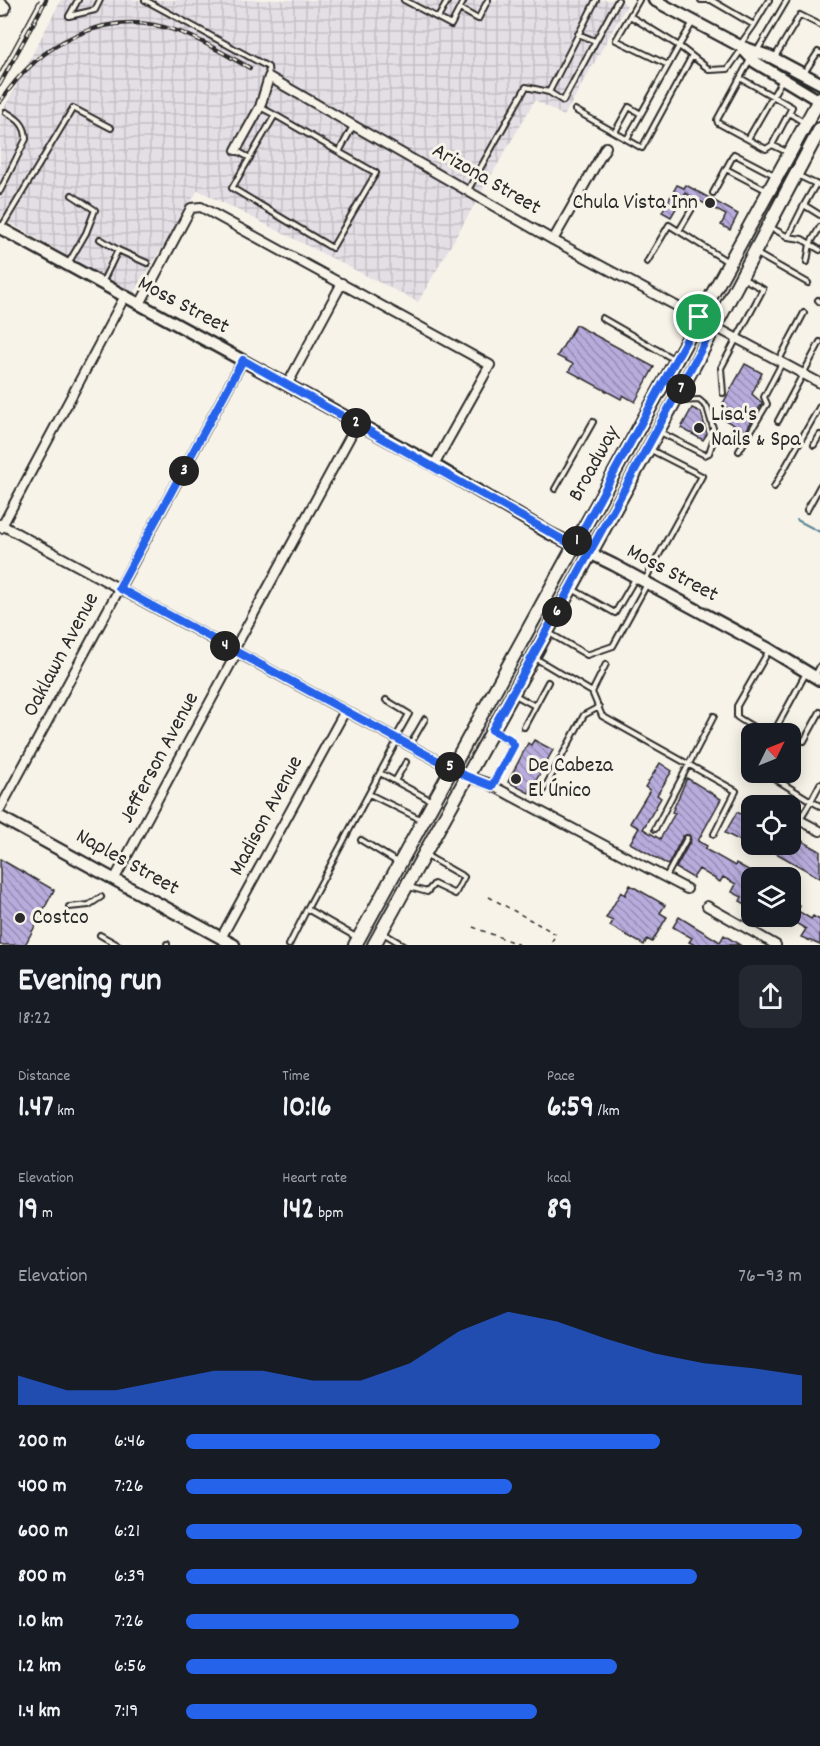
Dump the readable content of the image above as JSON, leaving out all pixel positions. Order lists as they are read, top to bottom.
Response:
{
  "streets": {
    "main road": ["Broadway"],
    "street": [
      "Arizona Street",
      "Moss Street",
      "Oaklawn Avenue",
      "Jefferson Avenue",
      "Madison Avenue",
      "Naples Street"
    ]
  },
  "crossings": [
    ["Arizona Street", "Broadway"],
    ["Moss Street", "Broadway"],
    ["Moss Street", "Oaklawn Avenue"],
    ["Moss Street", "Jefferson Avenue"],
    ["Jefferson Avenue", "Naples Street"],
    ["Madison Avenue", "Naples Street"]
  ],
  "places": [
    "Chula Vista Inn",
    "Lisa's Nails & Spa",
    "De Cabeza El Único",
    "Costco"
  ],
  "north": "top right",
  "page": {
    "pins": [
      "7",
      "2",
      "3",
      "1",
      "6",
      "4",
      "5"
    ],
    "heading": ["Evening run", "18:22"],
    "stats": [
      ["Distance", "1.47 km"],
      ["Time", "10:16"],
      ["Pace", "6:59 /km"],
      ["Elevation", "19 m"],
      ["Heart rate", "142 bpm"],
      ["kcal", "89"]
    ],
    "chart": ["Elevation", "76–93 m"],
    "list": [
      {
        "name": "200 m",
        "note": "6:46"
      },
      {
        "name": "400 m",
        "note": "7:26"
      },
      {
        "name": "600 m",
        "note": "6:21"
      },
      {
        "name": "800 m",
        "note": "6:39"
      },
      {
        "name": "1.0 km",
        "note": "7:26"
      },
      {
        "name": "1.2 km",
        "note": "6:56"
      },
      {
        "name": "1.4 km",
        "note": "7:19"
      }
    ]
  }
}
